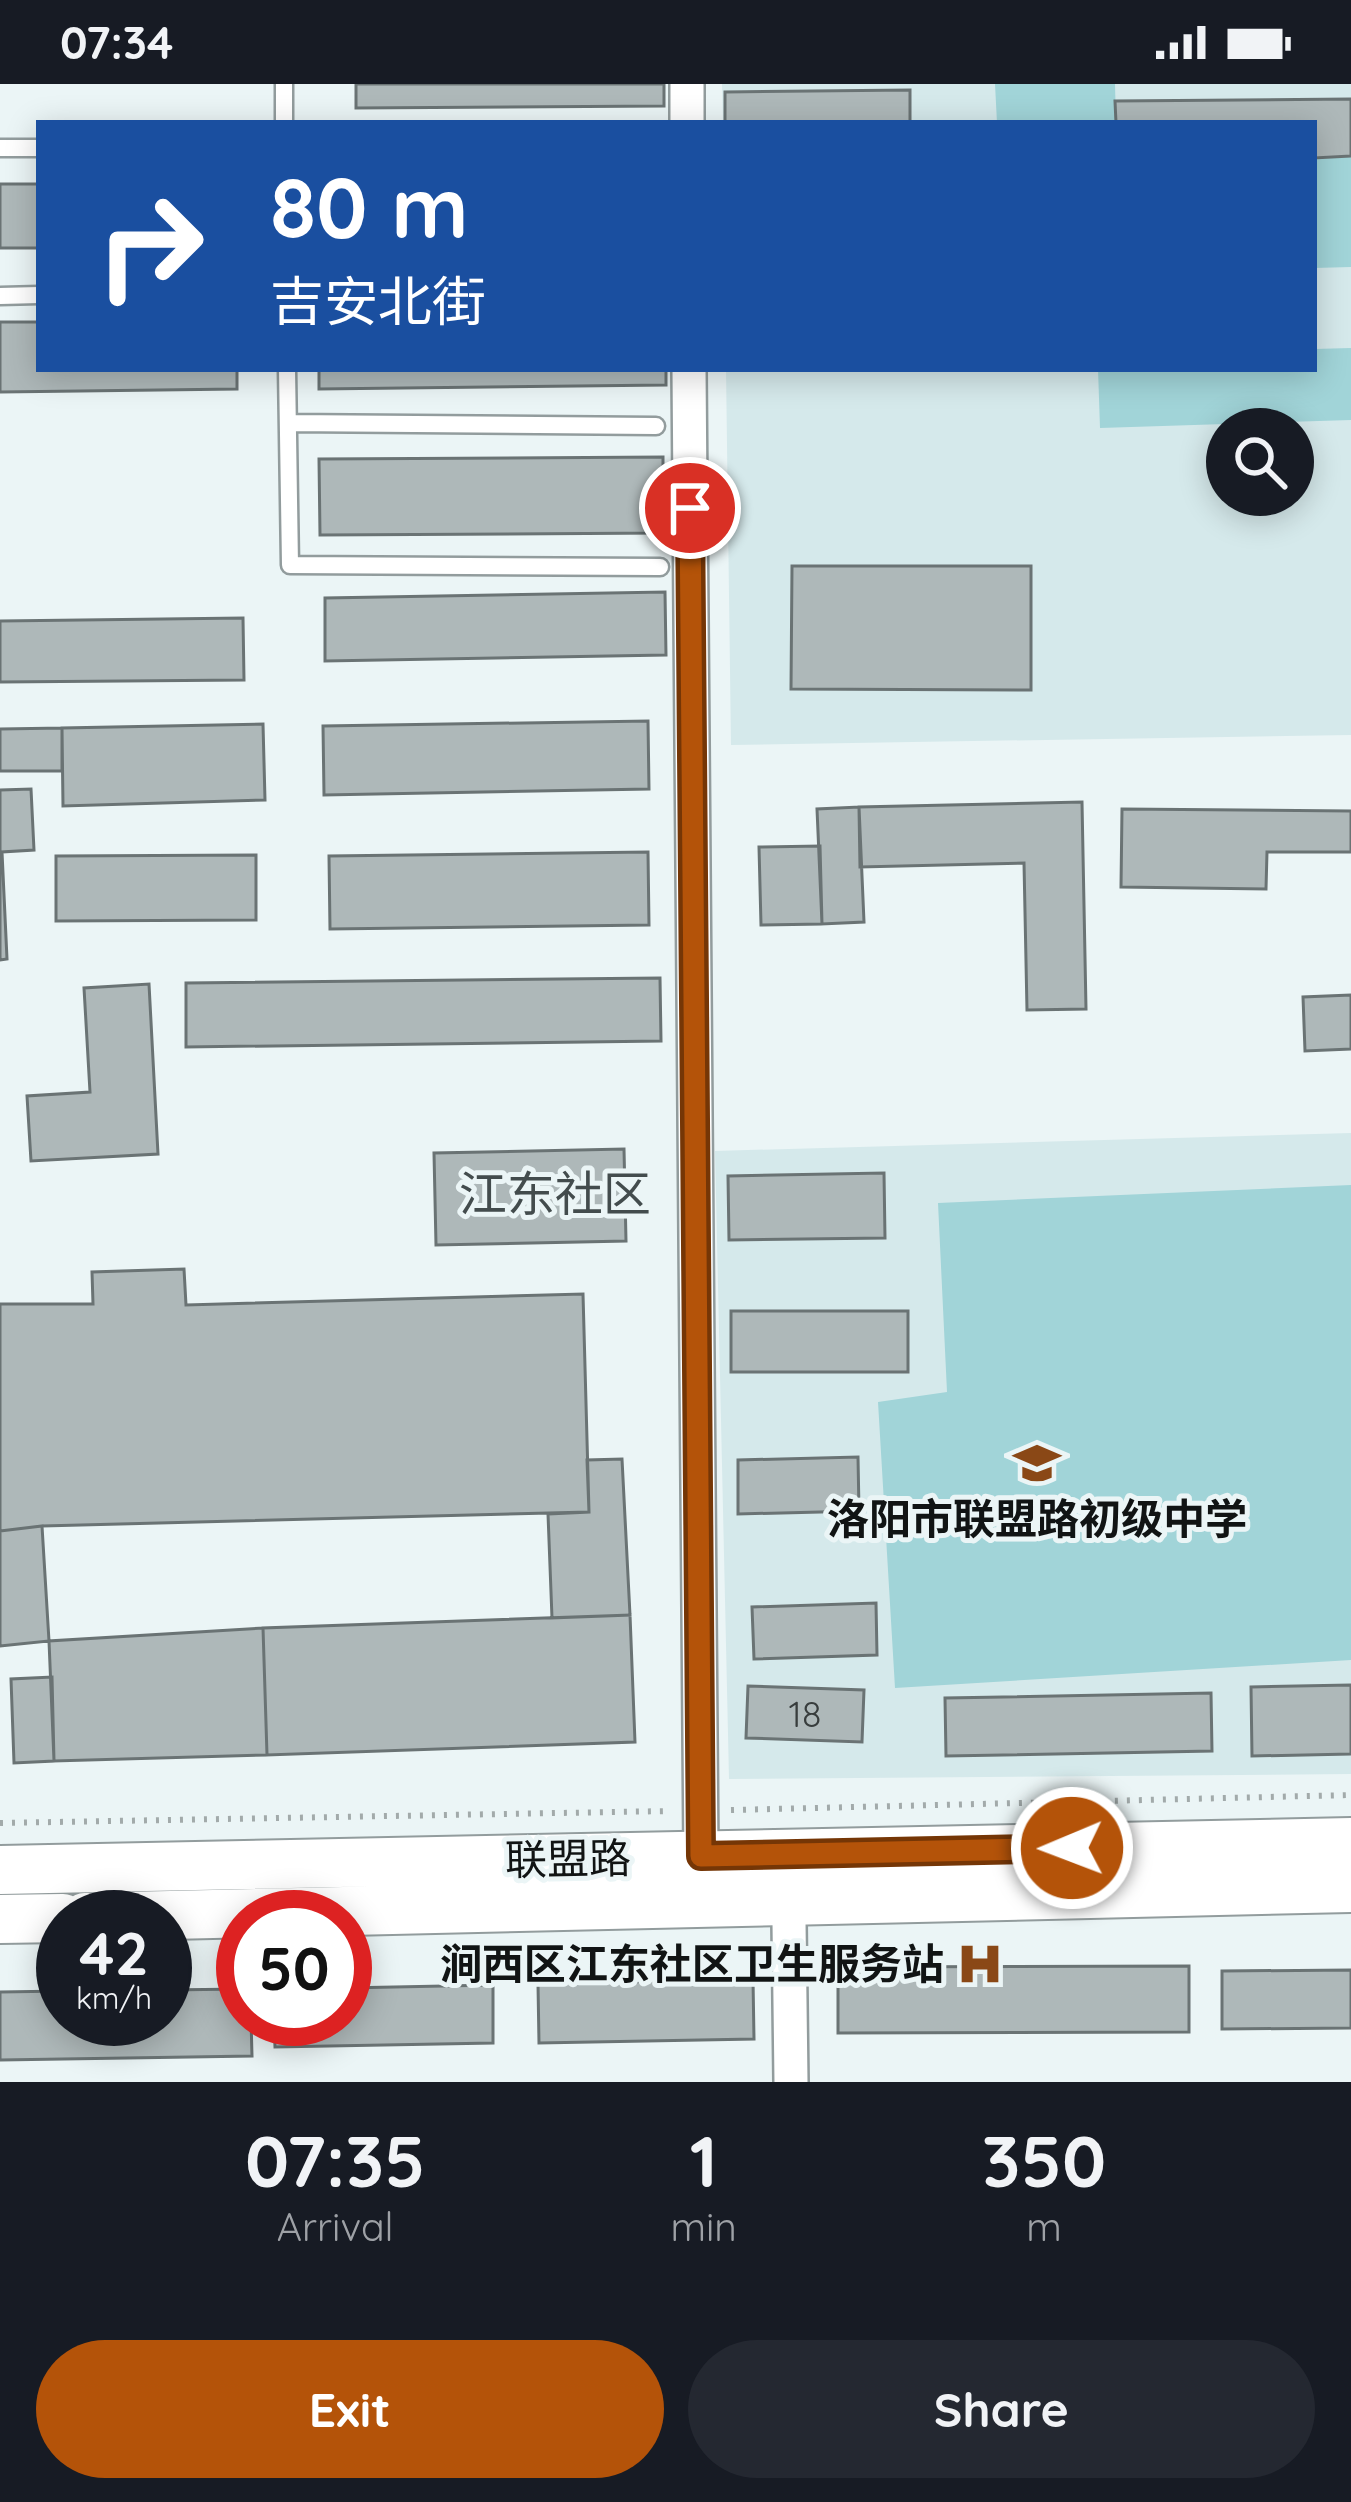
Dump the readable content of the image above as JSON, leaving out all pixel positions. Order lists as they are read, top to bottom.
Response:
{
  "streets": {
    "main road": ["联盟路"]
  },
  "districts": ["江东社区"],
  "places": {
    "school or university": ["洛阳市联盟路初级中学"],
    "hospital": ["涧西区江东社区卫生服务站"]
  },
  "house_numbers": ["18"],
  "page": {
    "status": "07:34",
    "turn": ["80 m", "吉安北街"],
    "speed": "42 km/h",
    "limit": "50",
    "eta": [
      "07:35",
      "Arrival",
      "1",
      "min",
      "350",
      "m"
    ],
    "buttons": ["Exit", "Share"]
  }
}
